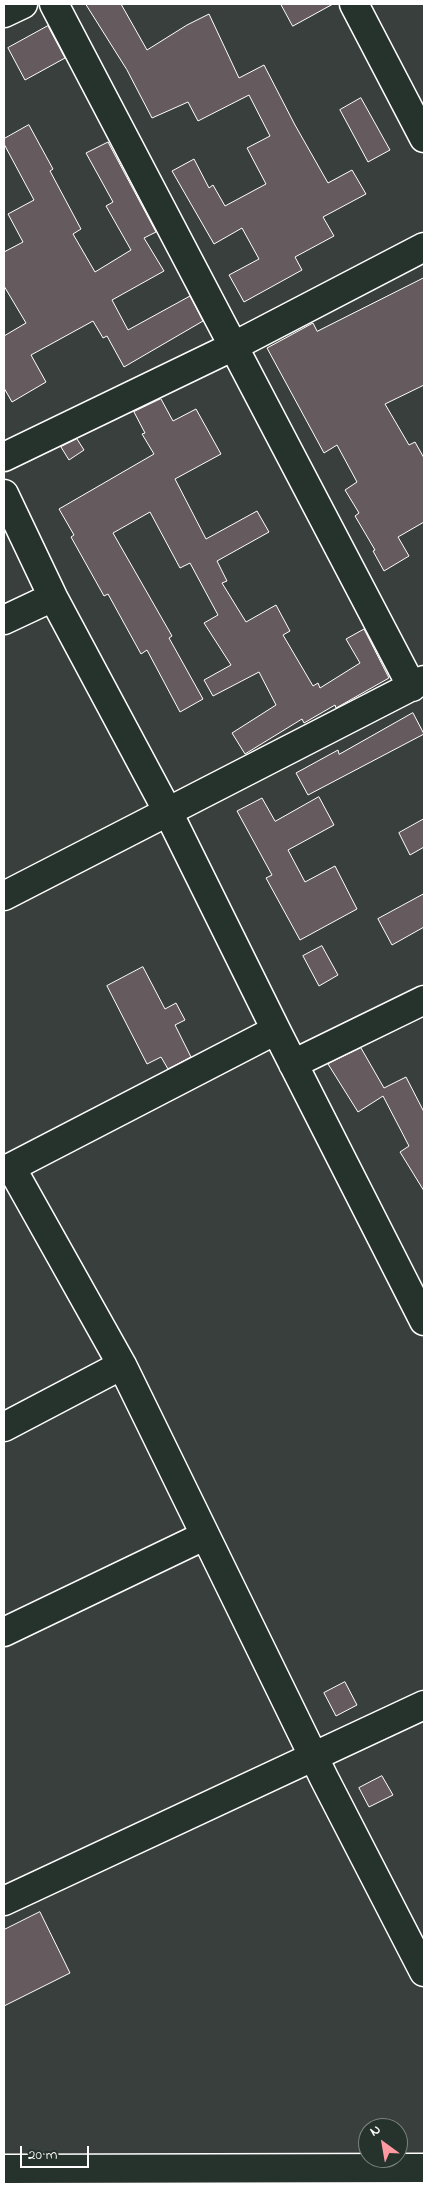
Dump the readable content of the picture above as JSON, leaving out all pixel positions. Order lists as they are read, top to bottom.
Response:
{
  "scale_bar": "20 m",
  "north": "top left"
}
